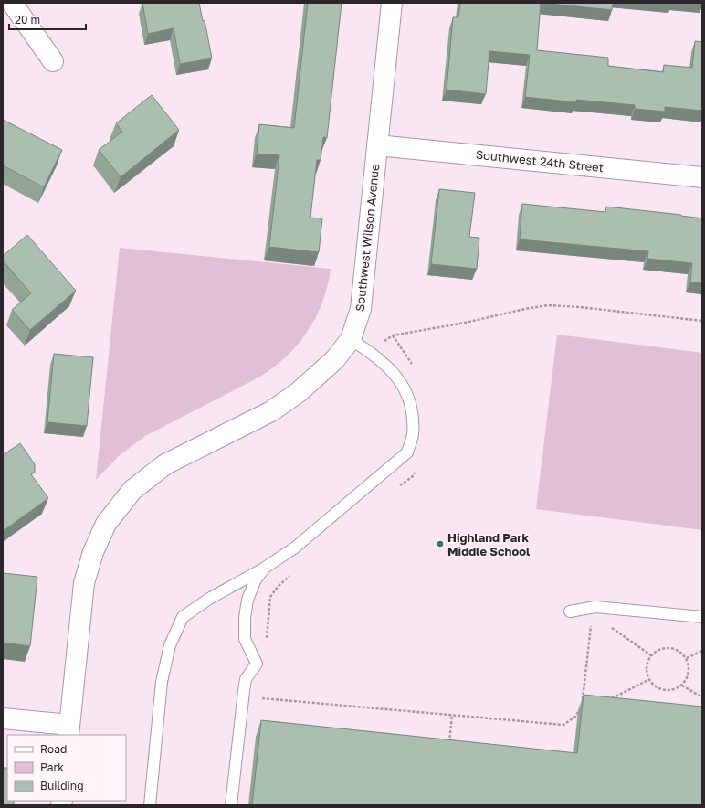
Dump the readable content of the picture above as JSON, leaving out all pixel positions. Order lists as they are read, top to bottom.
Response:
{
  "streets": {
    "street": ["Southwest 24th Street", "Southwest Wilson Avenue"]
  },
  "crossings": [
    ["Southwest 24th Street", "Southwest Wilson Avenue"]
  ],
  "places": ["Highland Park Middle School"],
  "legend": ["Road", "Park", "Building"],
  "scale_bar": "20 m"
}
